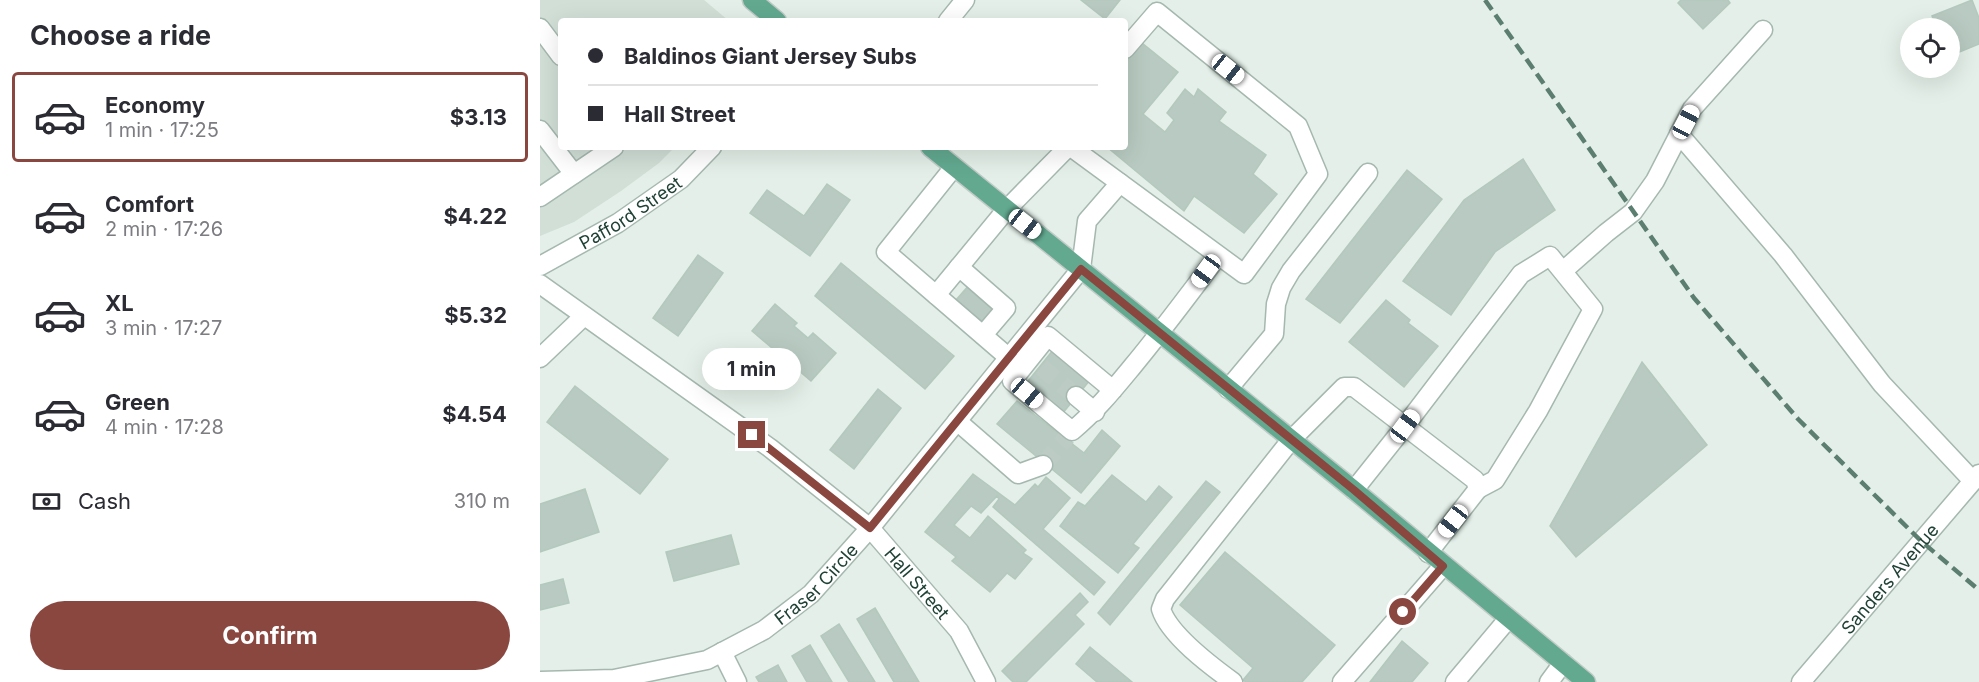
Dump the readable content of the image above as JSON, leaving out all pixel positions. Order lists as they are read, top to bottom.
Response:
{
  "streets": {
    "street": [
      "Pafford Street",
      "Sanders Avenue",
      "Fraser Circle",
      "Hall Street"
    ]
  },
  "crossings": [
    ["Fraser Circle", "Hall Street"]
  ],
  "page": {
    "heading": "Choose a ride",
    "banner": ["Baldinos Giant Jersey Subs", "Hall Street"],
    "list": [
      {
        "name": "Economy",
        "note": "1 min · 17:25",
        "value": "$3.13"
      },
      {
        "name": "Comfort",
        "note": "2 min · 17:26",
        "value": "$4.22"
      },
      {
        "name": "XL",
        "note": "3 min · 17:27",
        "value": "$5.32"
      },
      {
        "name": "Green",
        "note": "4 min · 17:28",
        "value": "$4.54"
      }
    ],
    "bubble": "1 min",
    "pay": ["Cash", "310 m"],
    "buttons": "Confirm"
  }
}
